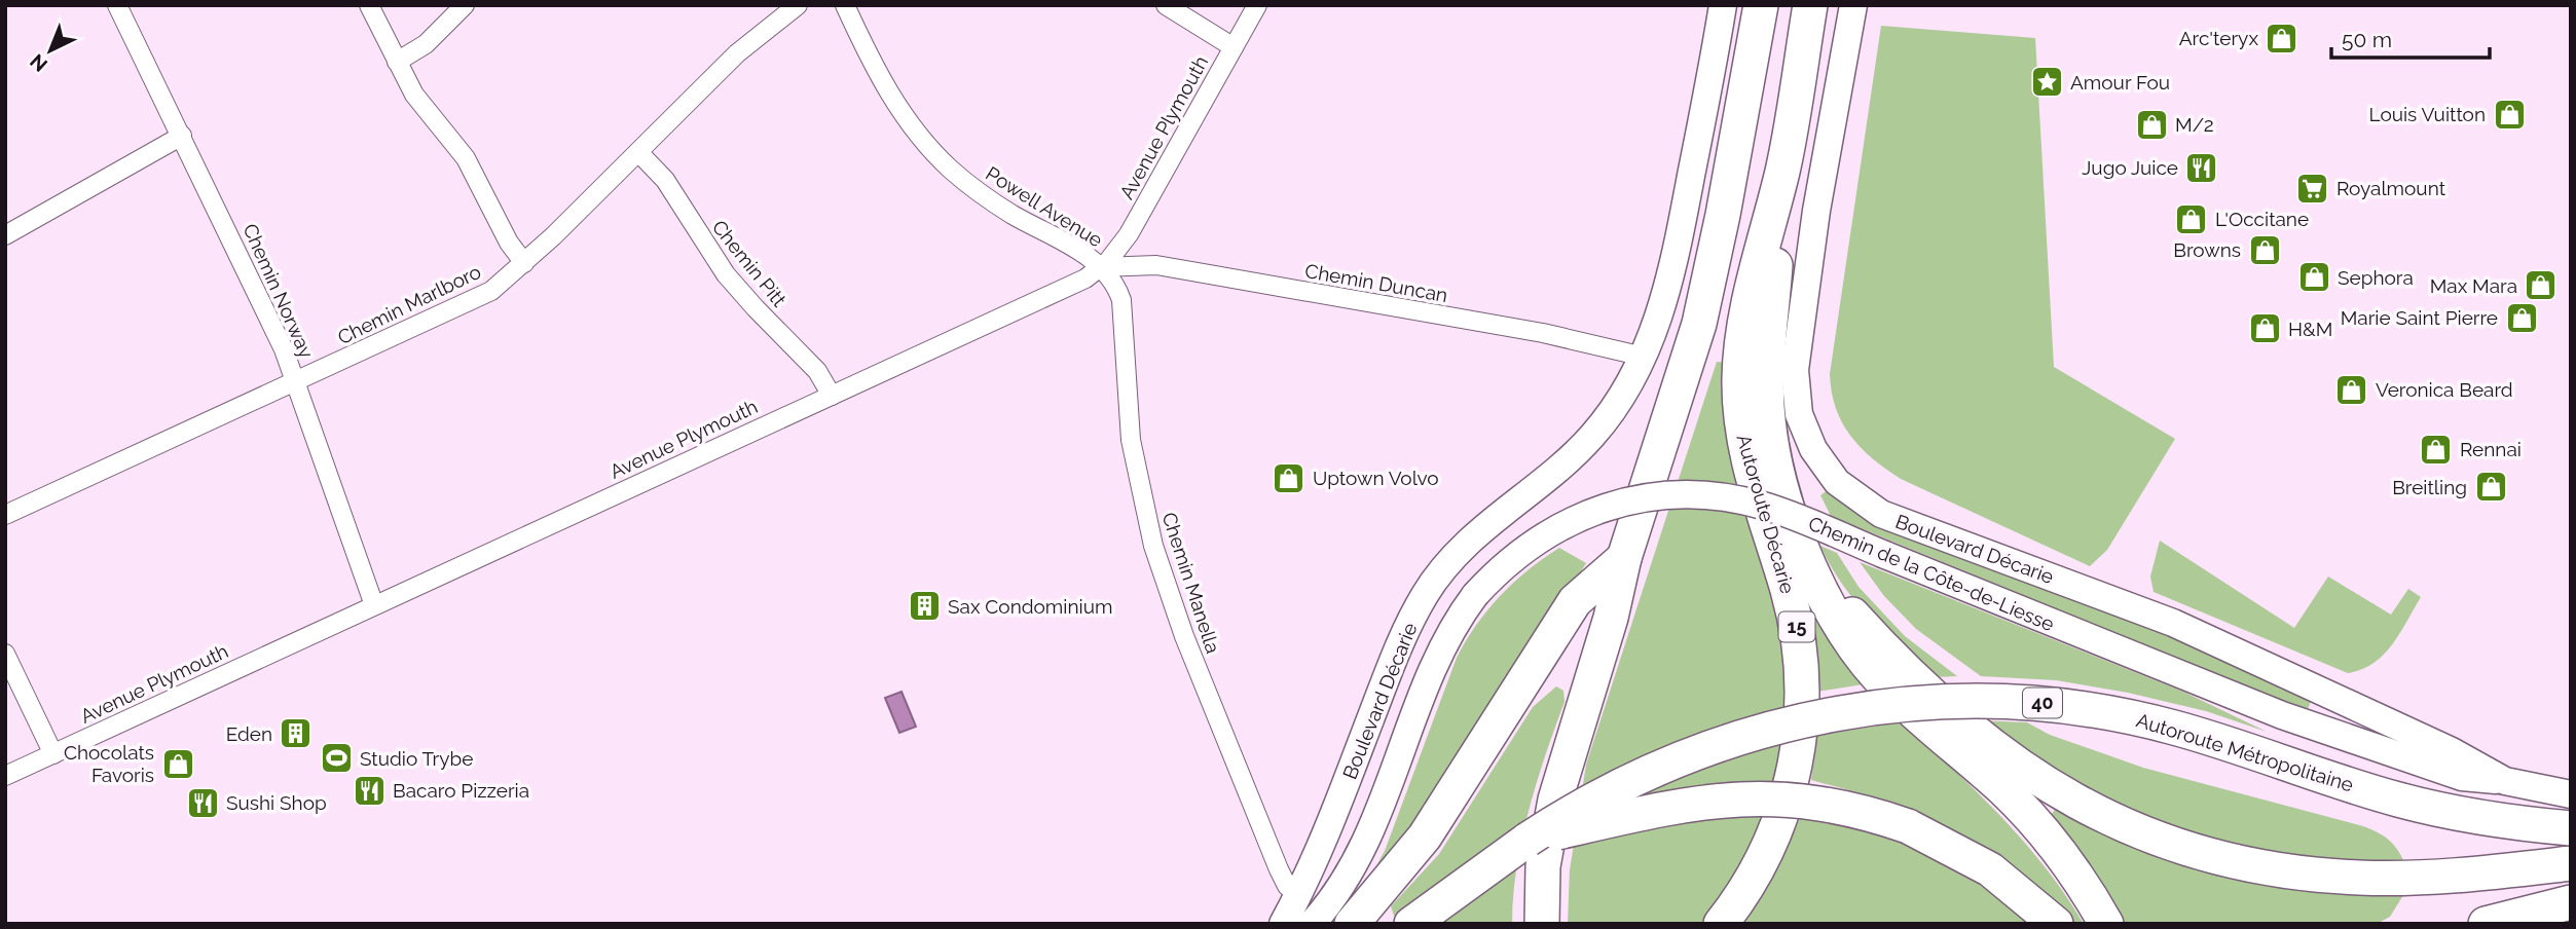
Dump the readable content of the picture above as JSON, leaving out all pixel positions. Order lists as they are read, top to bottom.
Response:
{
  "streets": {
    "highway": [
      "Autoroute Décarie",
      "15",
      "40",
      "Autoroute Métropolitaine"
    ],
    "main road": ["Boulevard Décarie", "Chemin de la Côte-de-Liesse"],
    "street": [
      "Avenue Plymouth",
      "Powell Avenue",
      "Chemin Pitt",
      "Chemin Duncan",
      "Chemin Norway",
      "Chemin Marlboro",
      "Chemin Manella"
    ]
  },
  "crossings": [
    ["Avenue Plymouth", "Powell Avenue"],
    ["Avenue Plymouth", "Chemin Pitt"],
    ["Avenue Plymouth", "Chemin Duncan"],
    ["Avenue Plymouth", "Chemin Norway"],
    ["Avenue Plymouth", "Chemin Manella"],
    ["Powell Avenue", "Chemin Duncan"],
    ["Powell Avenue", "Chemin Manella"],
    ["Chemin Pitt", "Chemin Marlboro"],
    ["Chemin Duncan", "Boulevard Décarie"],
    ["Chemin Duncan", "Chemin Manella"],
    ["Chemin Norway", "Chemin Marlboro"],
    ["Boulevard Décarie", "Chemin de la Côte-de-Liesse"],
    ["Boulevard Décarie", "Chemin Manella"]
  ],
  "places": {
    "shop": [
      "Arc'teryx",
      "Louis Vuitton",
      "M/2",
      "L'Occitane",
      "Browns",
      "Sephora",
      "Max Mara",
      "Marie Saint Pierre",
      "H&M",
      "Veronica Beard",
      "Rennai",
      "Uptown Volvo",
      "Breitling",
      "Chocolats Favoris"
    ],
    "place": ["Amour Fou"],
    "restaurant": ["Jugo Juice", "Bacaro Pizzeria", "Sushi Shop"],
    "supermarket": ["Royalmount"],
    "building": ["Sax Condominium", "Eden"],
    "sports": ["Studio Trybe"]
  },
  "scale_bar": "50 m",
  "north": "bottom left"
}
